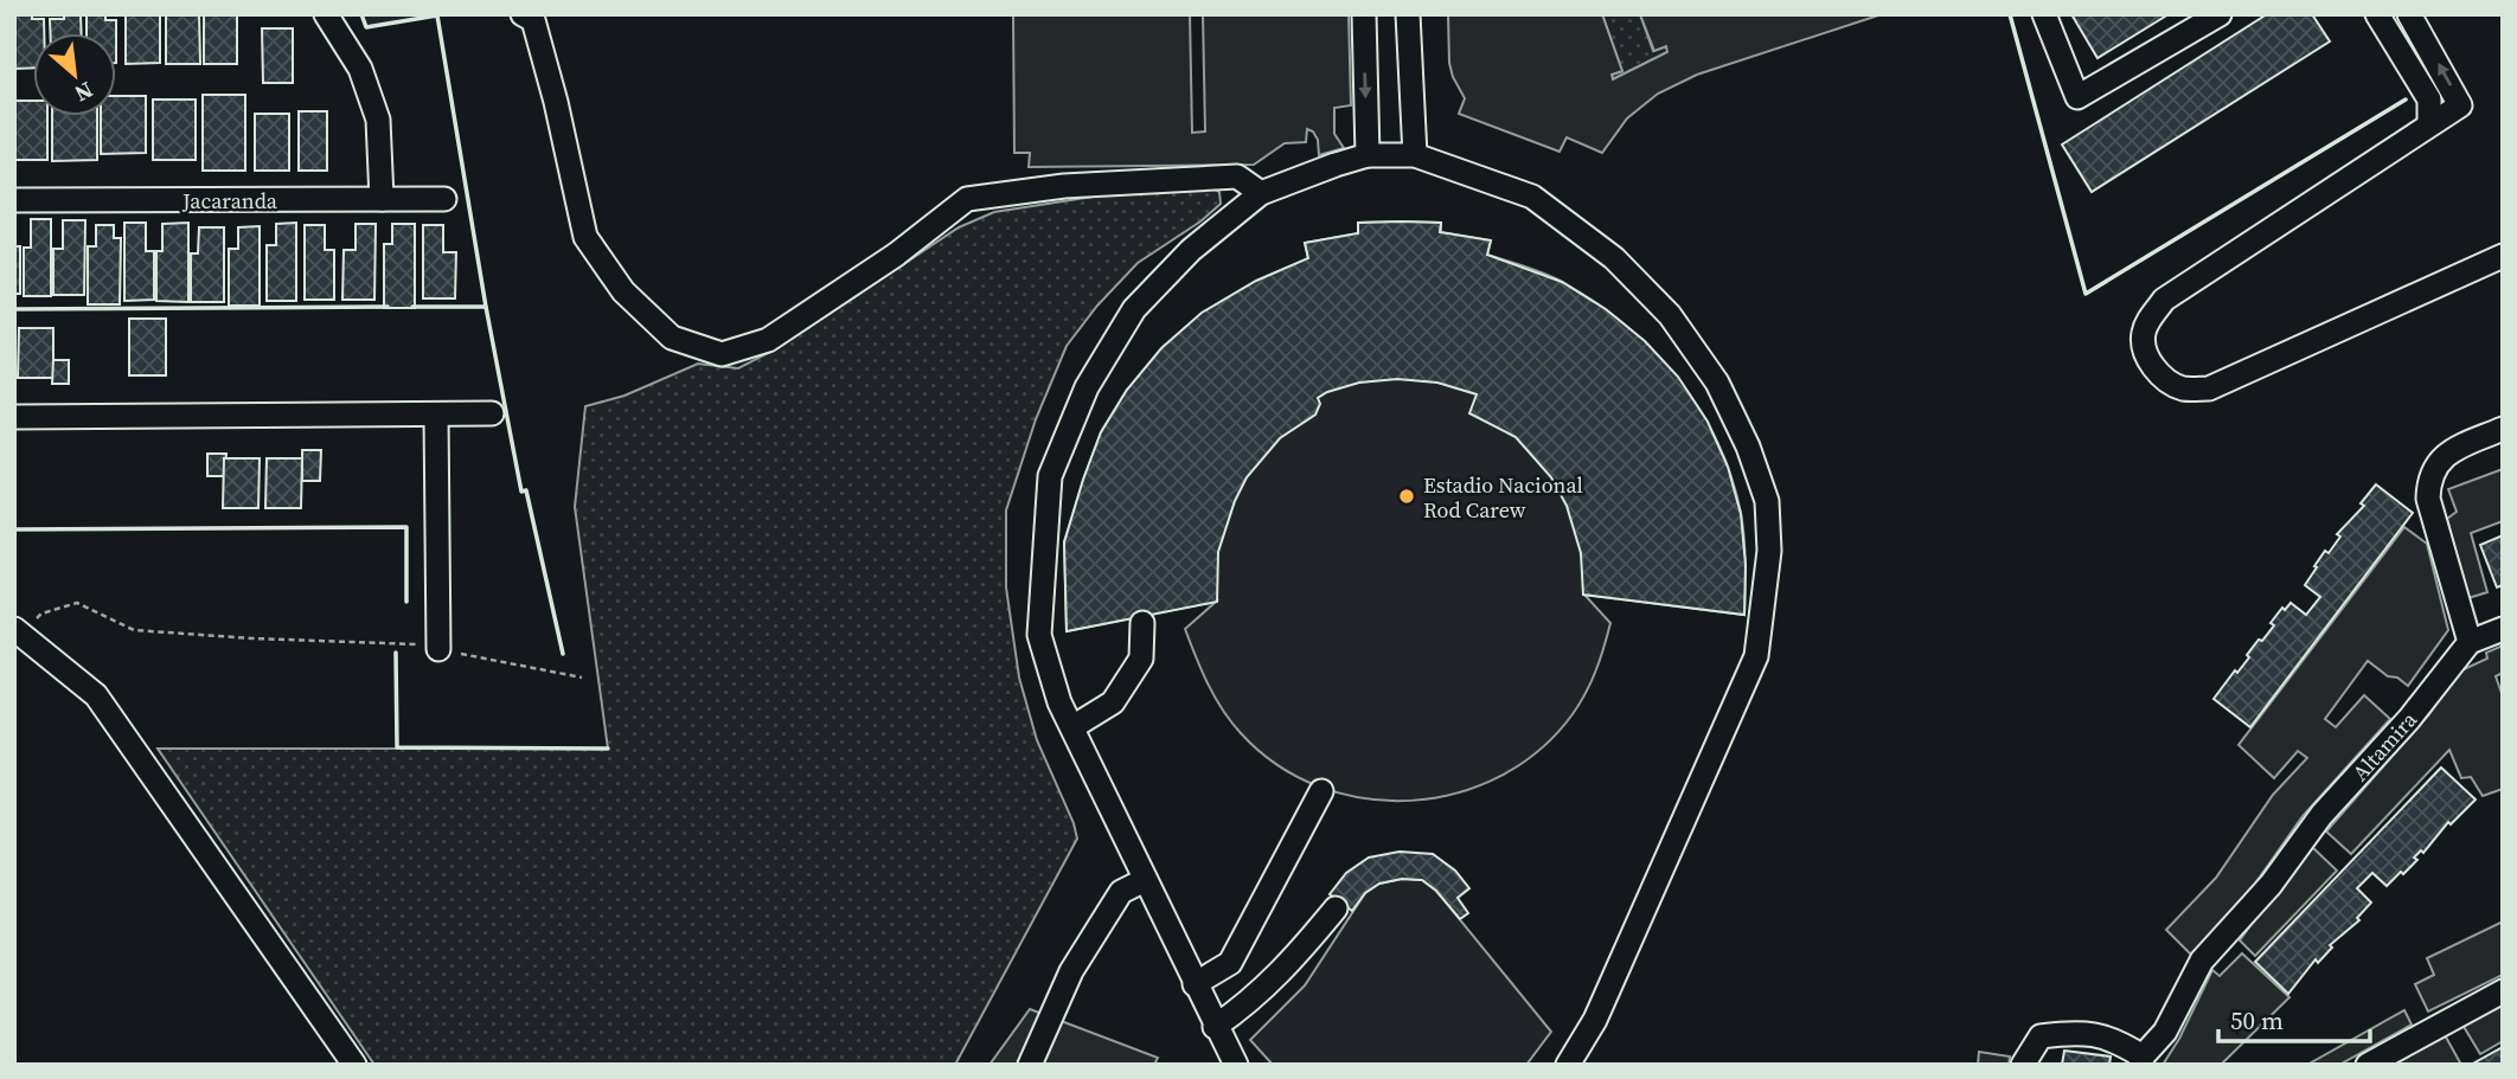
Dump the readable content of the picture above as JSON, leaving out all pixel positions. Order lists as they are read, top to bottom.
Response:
{
  "streets": {
    "street": ["Jacaranda", "Altamira"]
  },
  "places": ["Estadio Nacional Rod Carew"],
  "scale_bar": "50 m",
  "north": "bottom right"
}
